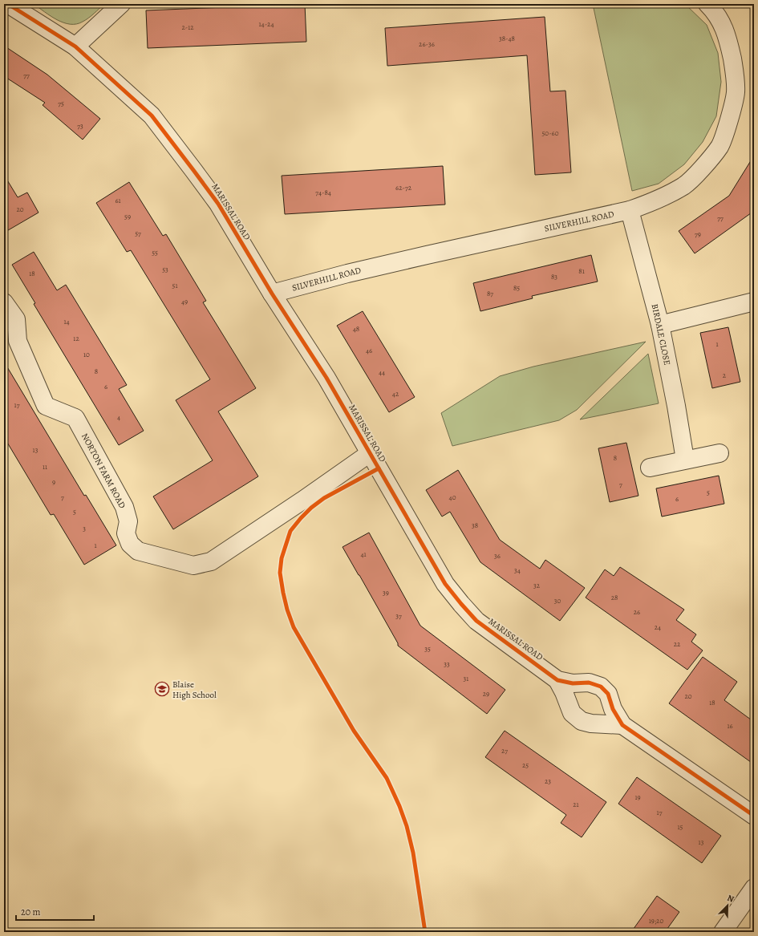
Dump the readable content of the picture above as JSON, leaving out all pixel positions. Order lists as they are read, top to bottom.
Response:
{
  "streets": {
    "street": [
      "MARISSAL ROAD",
      "SILVERHILL ROAD",
      "BIRDALE CLOSE",
      "NORTON FARM ROAD"
    ]
  },
  "crossings": [
    ["MARISSAL ROAD", "SILVERHILL ROAD"],
    ["MARISSAL ROAD", "NORTON FARM ROAD"],
    ["SILVERHILL ROAD", "BIRDALE CLOSE"]
  ],
  "places": {
    "school or university": ["Blaise High School"]
  },
  "house_numbers": [
    "14-24",
    "2-12",
    "38-48",
    "26-36",
    "77",
    "75",
    "73",
    "50-60",
    "62-72",
    "74-84",
    "61",
    "20",
    "59",
    "77",
    "57",
    "79",
    "55",
    "53",
    "81",
    "18",
    "83",
    "51",
    "85",
    "87",
    "49",
    "14",
    "48",
    "12",
    "1",
    "46",
    "10",
    "8",
    "44",
    "2",
    "6",
    "42",
    "17",
    "4",
    "13",
    "8",
    "11",
    "9",
    "7",
    "5",
    "7",
    "40",
    "6",
    "5",
    "38",
    "3",
    "1",
    "41",
    "36",
    "34",
    "32",
    "39",
    "28",
    "30",
    "26",
    "37",
    "24",
    "22",
    "35",
    "33",
    "31",
    "29",
    "20",
    "18",
    "16",
    "27",
    "25",
    "23",
    "19",
    "21",
    "17",
    "15",
    "13",
    "19;20"
  ],
  "scale_bar": "20 m",
  "north": "top right"
}
